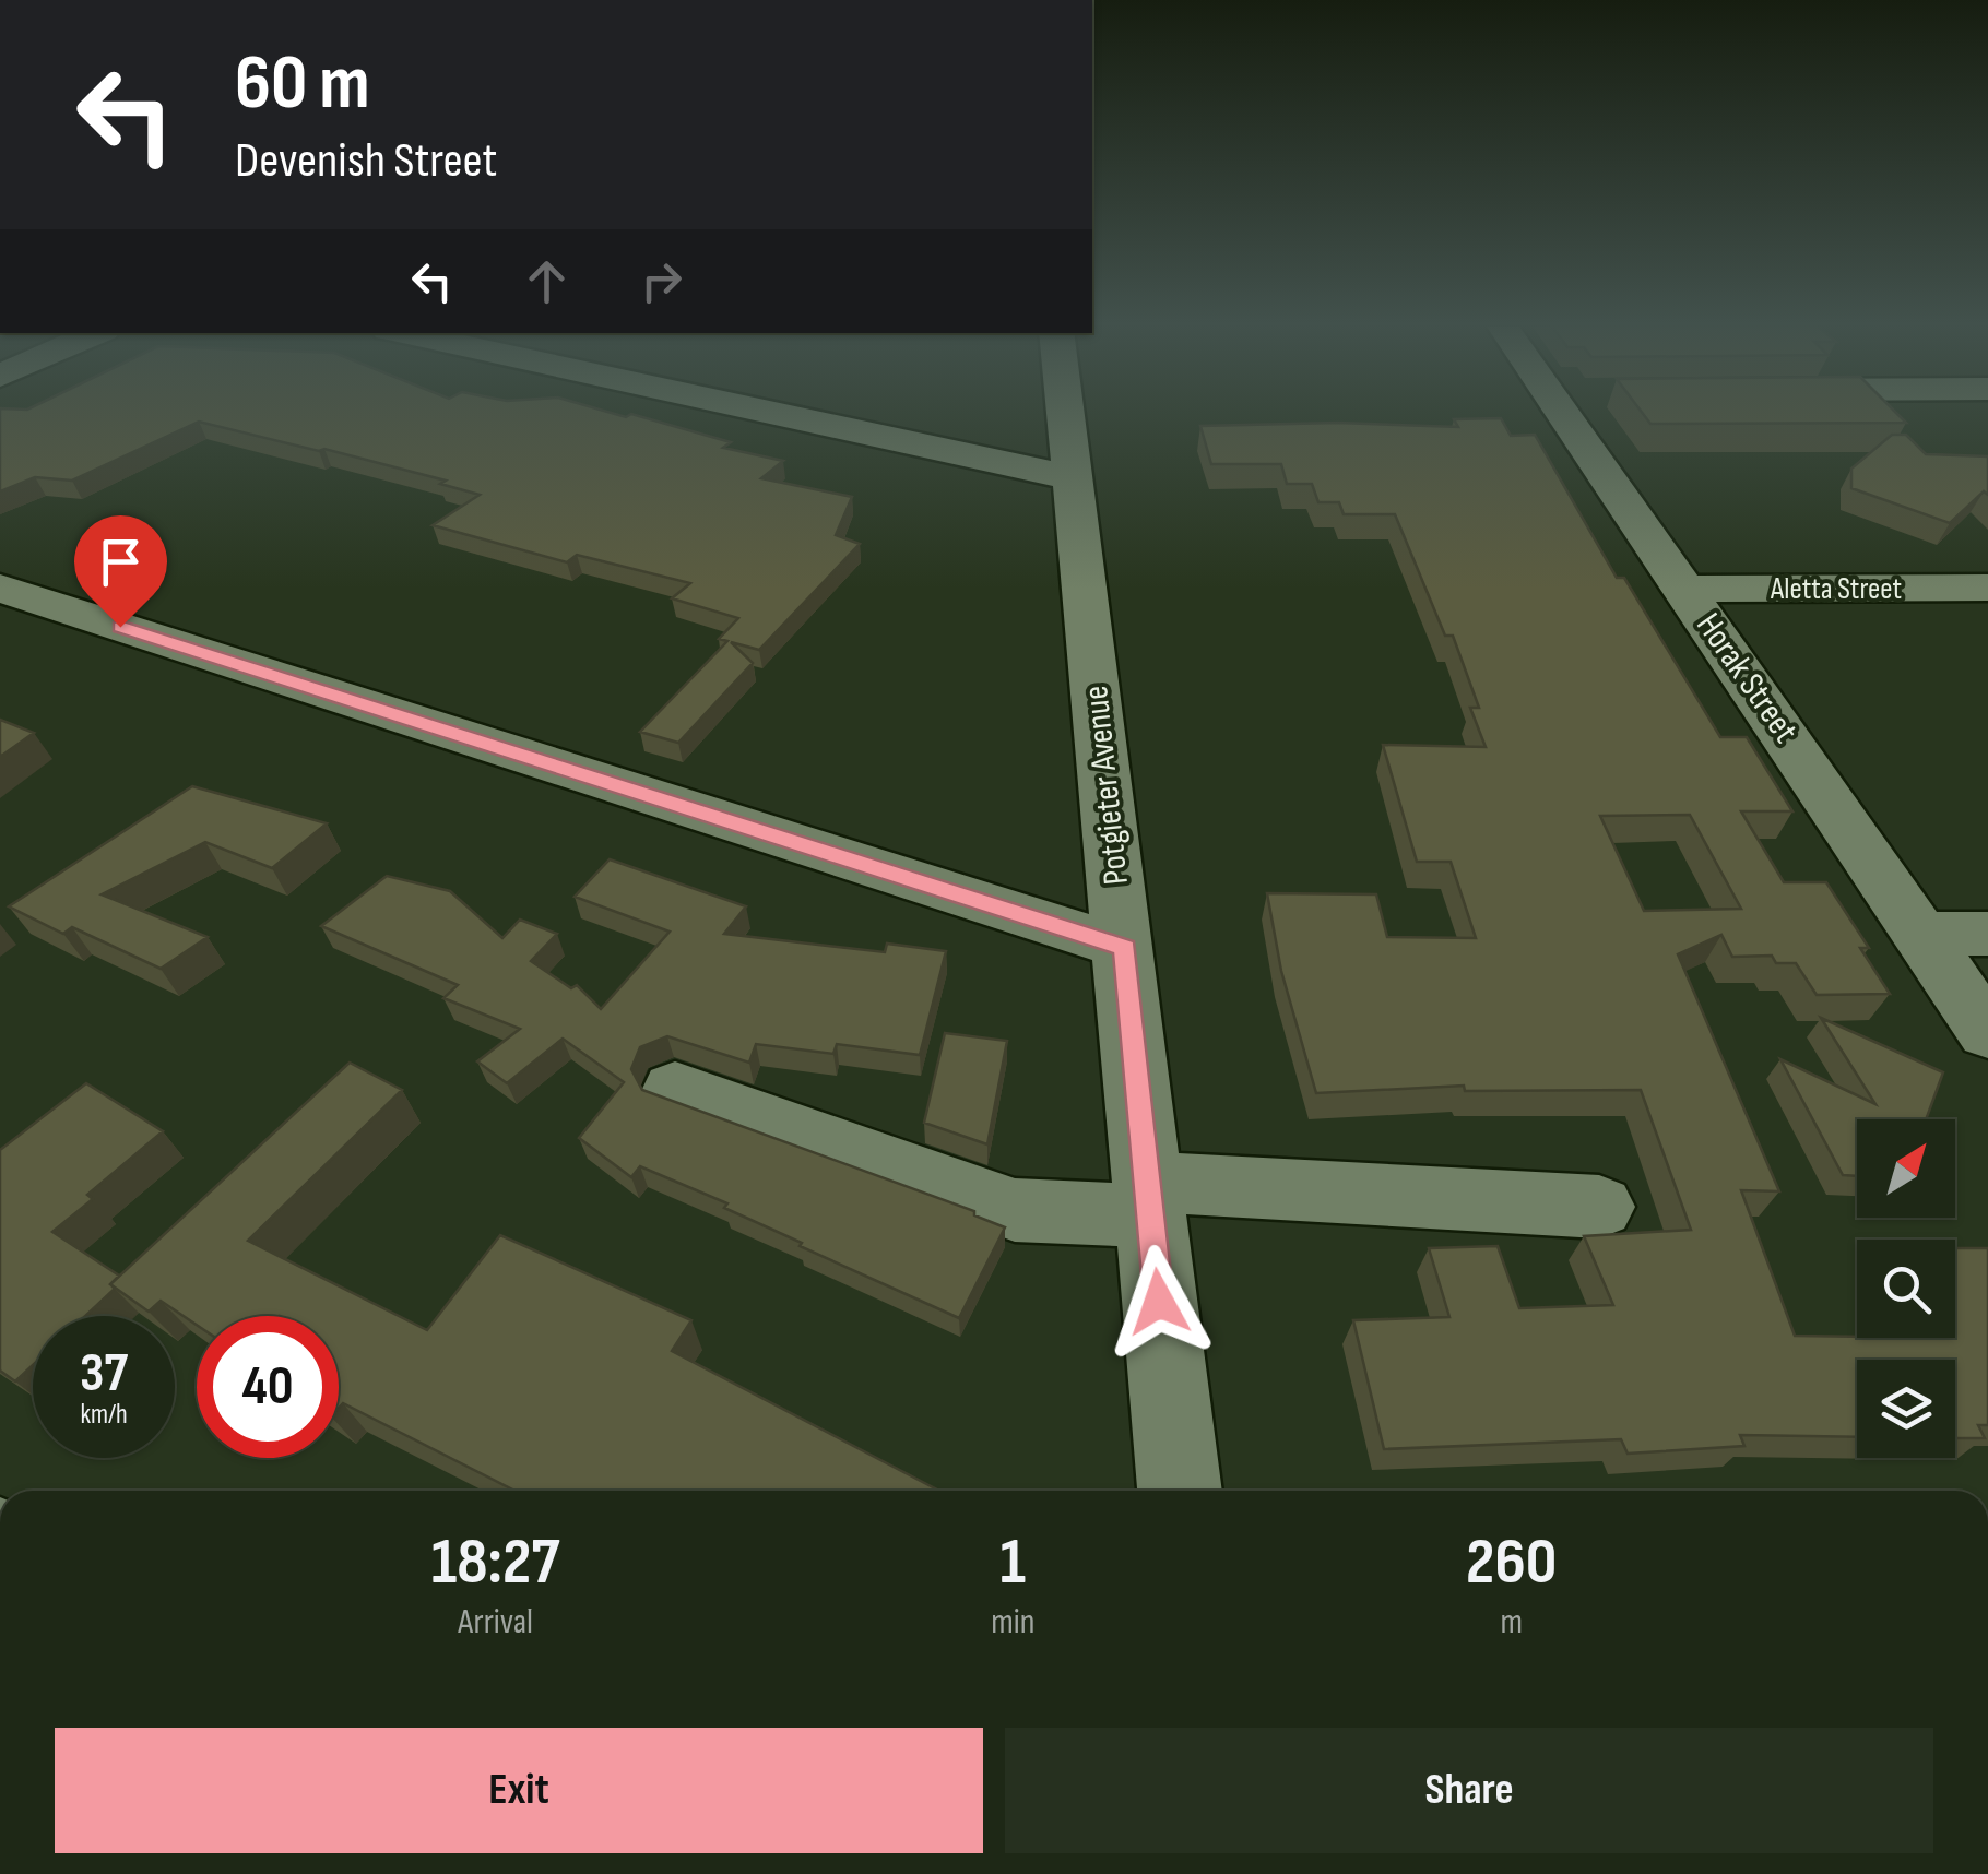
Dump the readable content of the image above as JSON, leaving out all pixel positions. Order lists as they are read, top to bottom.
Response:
{
  "streets": {
    "street": ["Aletta Street", "Horak Street", "Potgieter Avenue"]
  },
  "crossings": [
    ["Aletta Street", "Horak Street"]
  ],
  "north": "top right",
  "page": {
    "turn": ["60 m", "Devenish Street"],
    "speed": "37 km/h",
    "limit": "40",
    "eta": [
      "18:27",
      "Arrival",
      "1",
      "min",
      "260",
      "m"
    ],
    "buttons": ["Exit", "Share"]
  }
}
